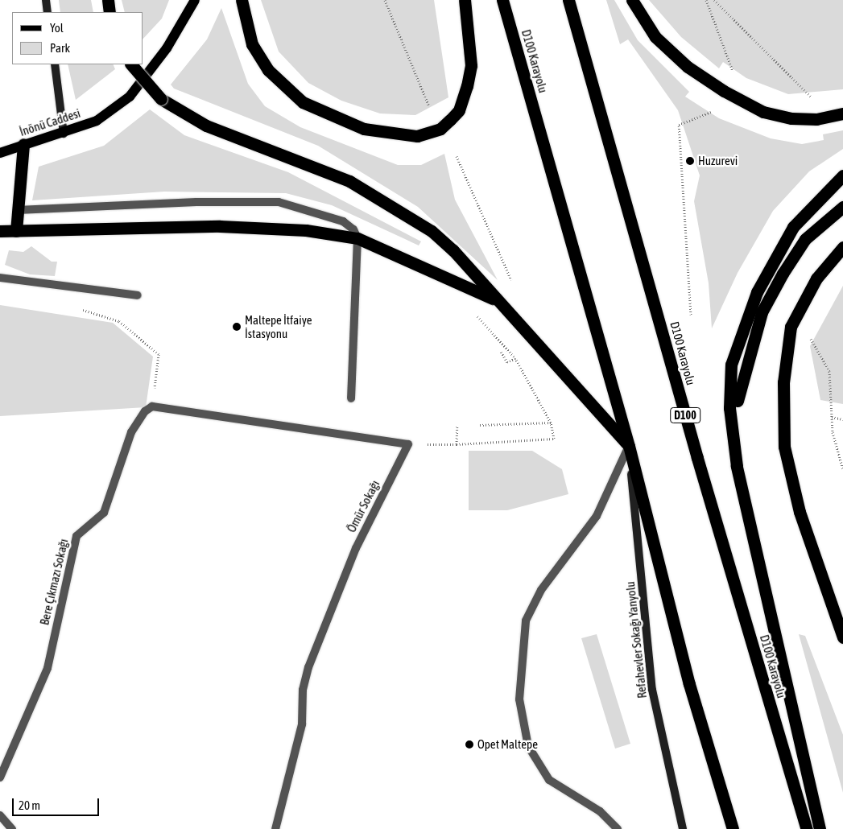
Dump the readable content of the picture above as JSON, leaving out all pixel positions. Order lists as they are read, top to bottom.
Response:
{
  "streets": {
    "highway": ["D100 Karayolu", "D100"],
    "main road": ["İnönü Caddesi", "Refahevler Sokağı Yanyolu"],
    "street": ["Ömür Sokağı", "Bere Çıkmazı Sokağı"]
  },
  "crossings": [
    ["D100 Karayolu", "Refahevler Sokağı Yanyolu"]
  ],
  "places": ["Huzurevi", "Maltepe İtfaiye İstasyonu", "Opet Maltepe"],
  "legend": ["Yol", "Park"],
  "scale_bar": "20 m"
}
